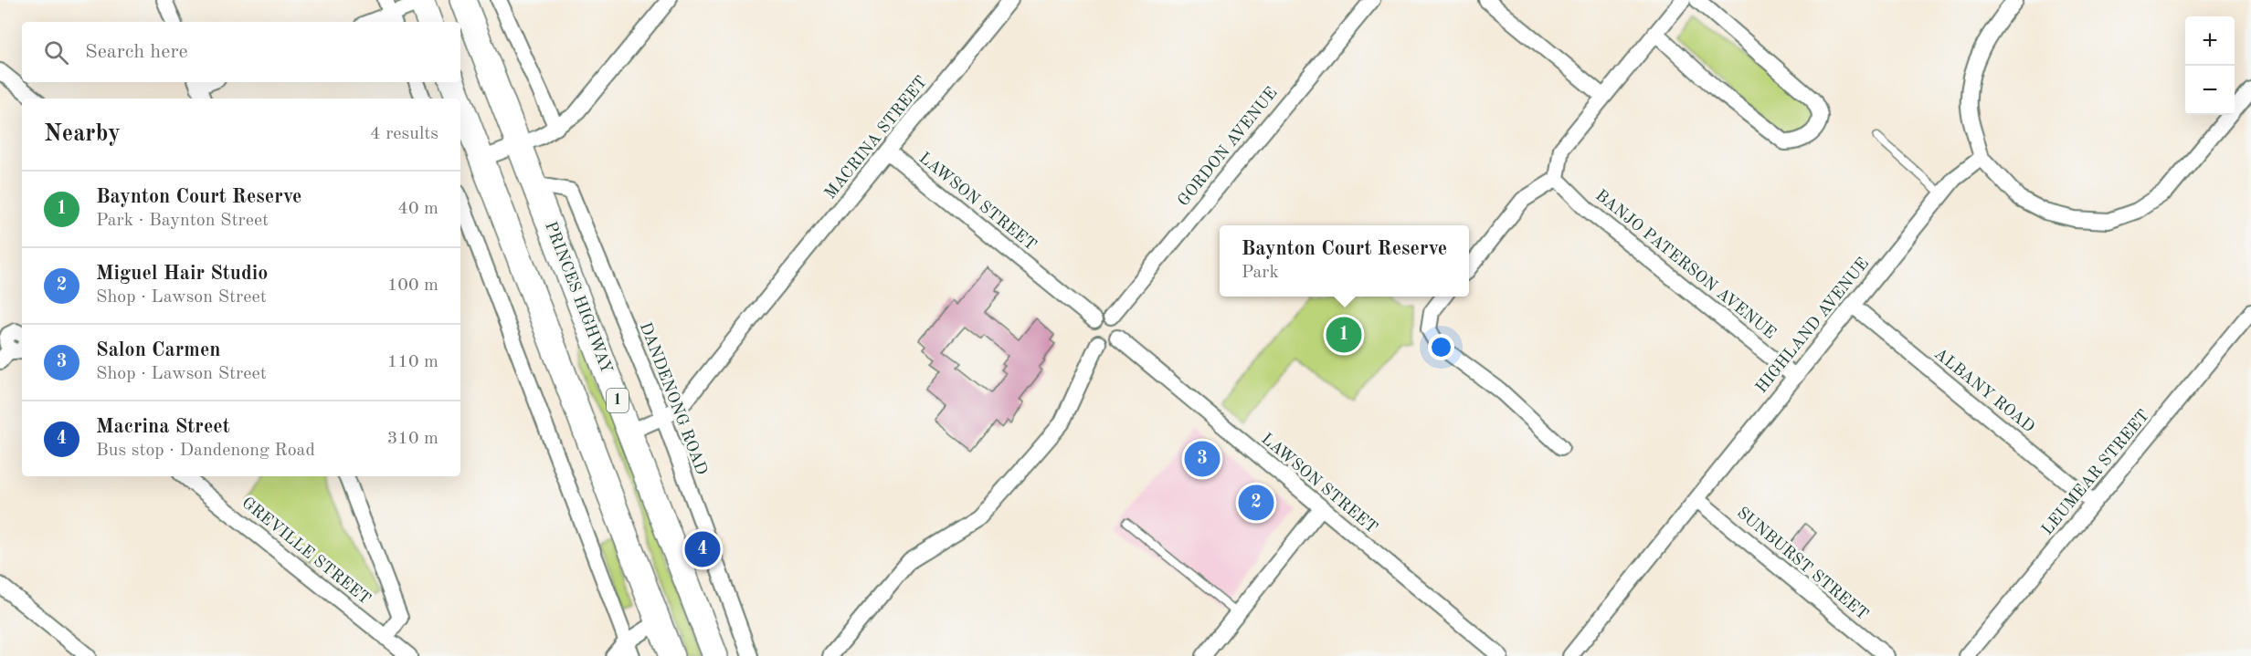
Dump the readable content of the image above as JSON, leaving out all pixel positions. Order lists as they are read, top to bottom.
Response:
{
  "streets": {
    "highway": ["PRINCES HIGHWAY", "1"],
    "street": [
      "MACRINA STREET",
      "GORDON AVENUE",
      "LAWSON STREET",
      "BANJO PATERSON AVENUE",
      "HIGHLAND AVENUE",
      "ALBANY ROAD",
      "DANDENONG ROAD",
      "LEUMEAR STREET",
      "GREVILLE STREET",
      "SUNBURST STREET"
    ]
  },
  "crossings": [
    ["MACRINA STREET", "LAWSON STREET"],
    ["MACRINA STREET", "PRINCES HIGHWAY"],
    ["MACRINA STREET", "DANDENONG ROAD"],
    ["GORDON AVENUE", "LAWSON STREET"],
    ["BANJO PATERSON AVENUE", "HIGHLAND AVENUE"],
    ["PRINCES HIGHWAY", "DANDENONG ROAD"],
    ["HIGHLAND AVENUE", "ALBANY ROAD"],
    ["HIGHLAND AVENUE", "SUNBURST STREET"],
    ["ALBANY ROAD", "LEUMEAR STREET"]
  ],
  "page": {
    "map_buttons": ["+", "−"],
    "search": "Search here",
    "heading": ["Nearby", "4 results"],
    "list": [
      {
        "mark": "1",
        "name": "Baynton Court Reserve",
        "note": "Park · Baynton Street",
        "value": "40 m"
      },
      {
        "mark": "2",
        "name": "Miguel Hair Studio",
        "note": "Shop · Lawson Street",
        "value": "100 m"
      },
      {
        "mark": "3",
        "name": "Salon Carmen",
        "note": "Shop · Lawson Street",
        "value": "110 m"
      },
      {
        "mark": "4",
        "name": "Macrina Street",
        "note": "Bus stop · Dandenong Road",
        "value": "310 m"
      }
    ],
    "popup": ["Baynton Court Reserve", "Park"],
    "pins": [
      "1",
      "3",
      "2",
      "4"
    ]
  }
}
